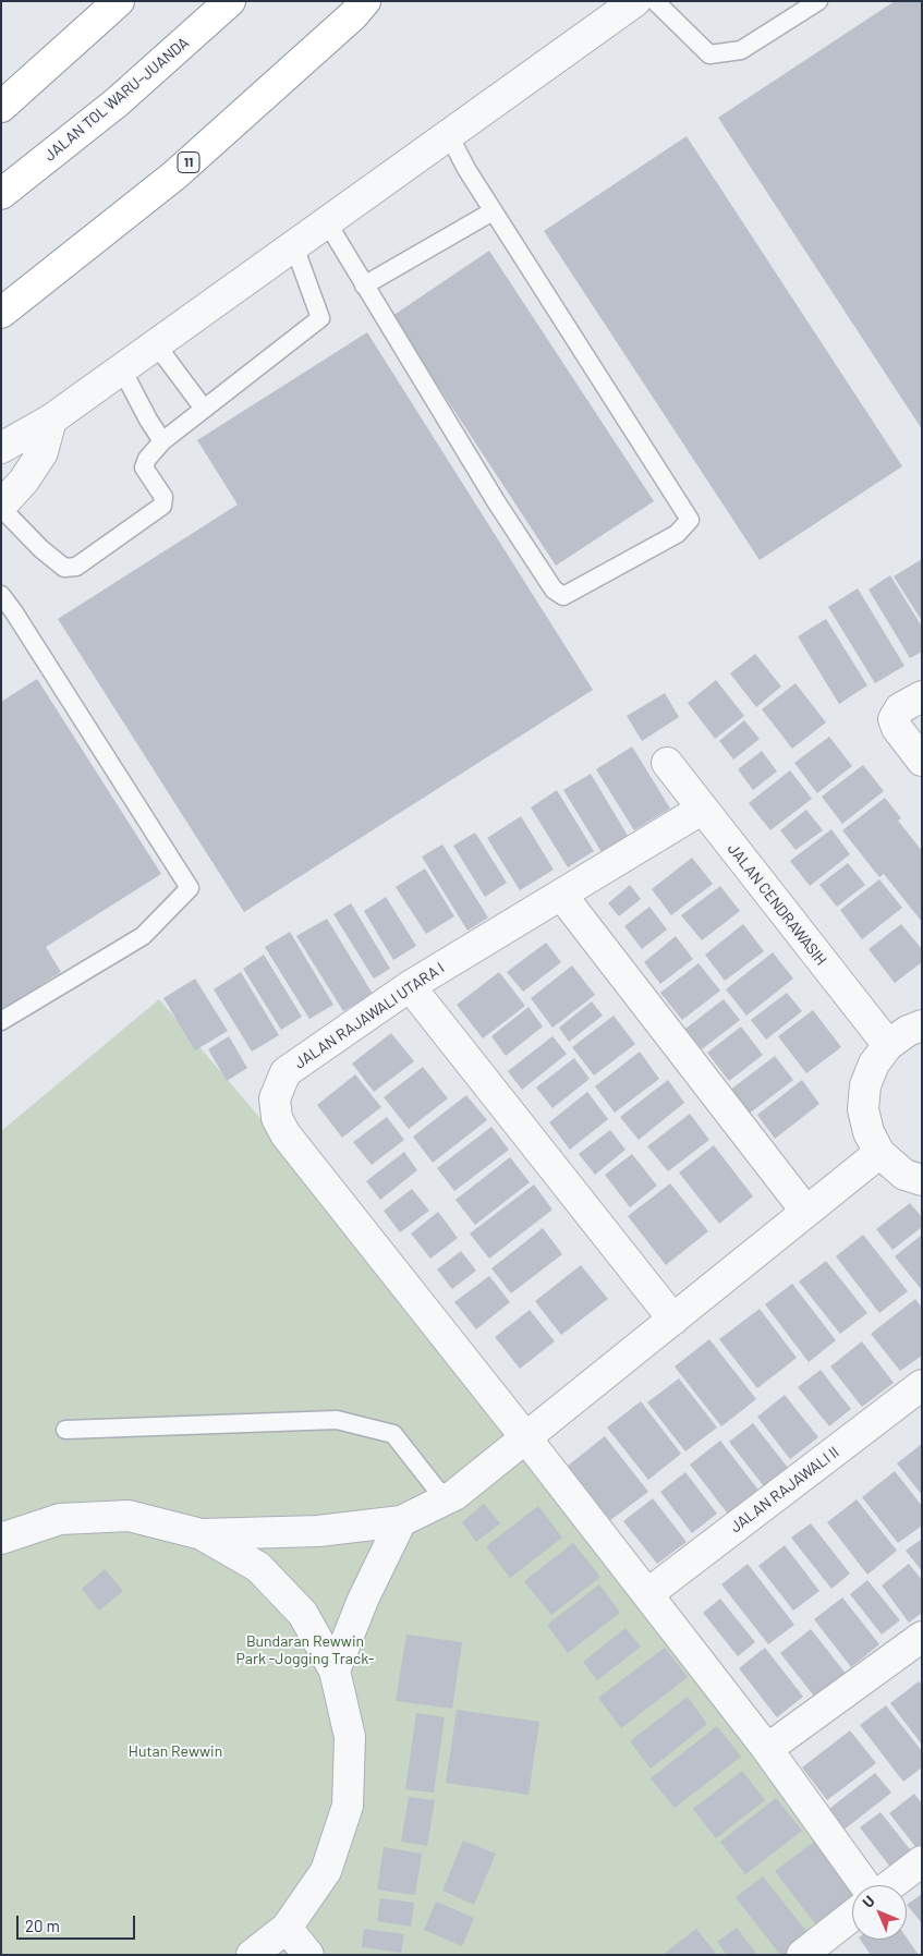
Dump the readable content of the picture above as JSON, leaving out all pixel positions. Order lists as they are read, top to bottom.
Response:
{
  "streets": {
    "highway": ["JALAN TOL WARU–JUANDA", "11"],
    "street": ["JALAN CENDRAWASIH", "JALAN RAJAWALI UTARA I", "JALAN RAJAWALI II"]
  },
  "crossings": [
    ["JALAN CENDRAWASIH", "JALAN RAJAWALI UTARA I"],
    ["JALAN RAJAWALI UTARA I", "JALAN RAJAWALI II"]
  ],
  "parks": ["Bundaran Rewwin Park -Jogging Track-", "Hutan Rewwin"],
  "scale_bar": "20 m",
  "north": "top left"
}
